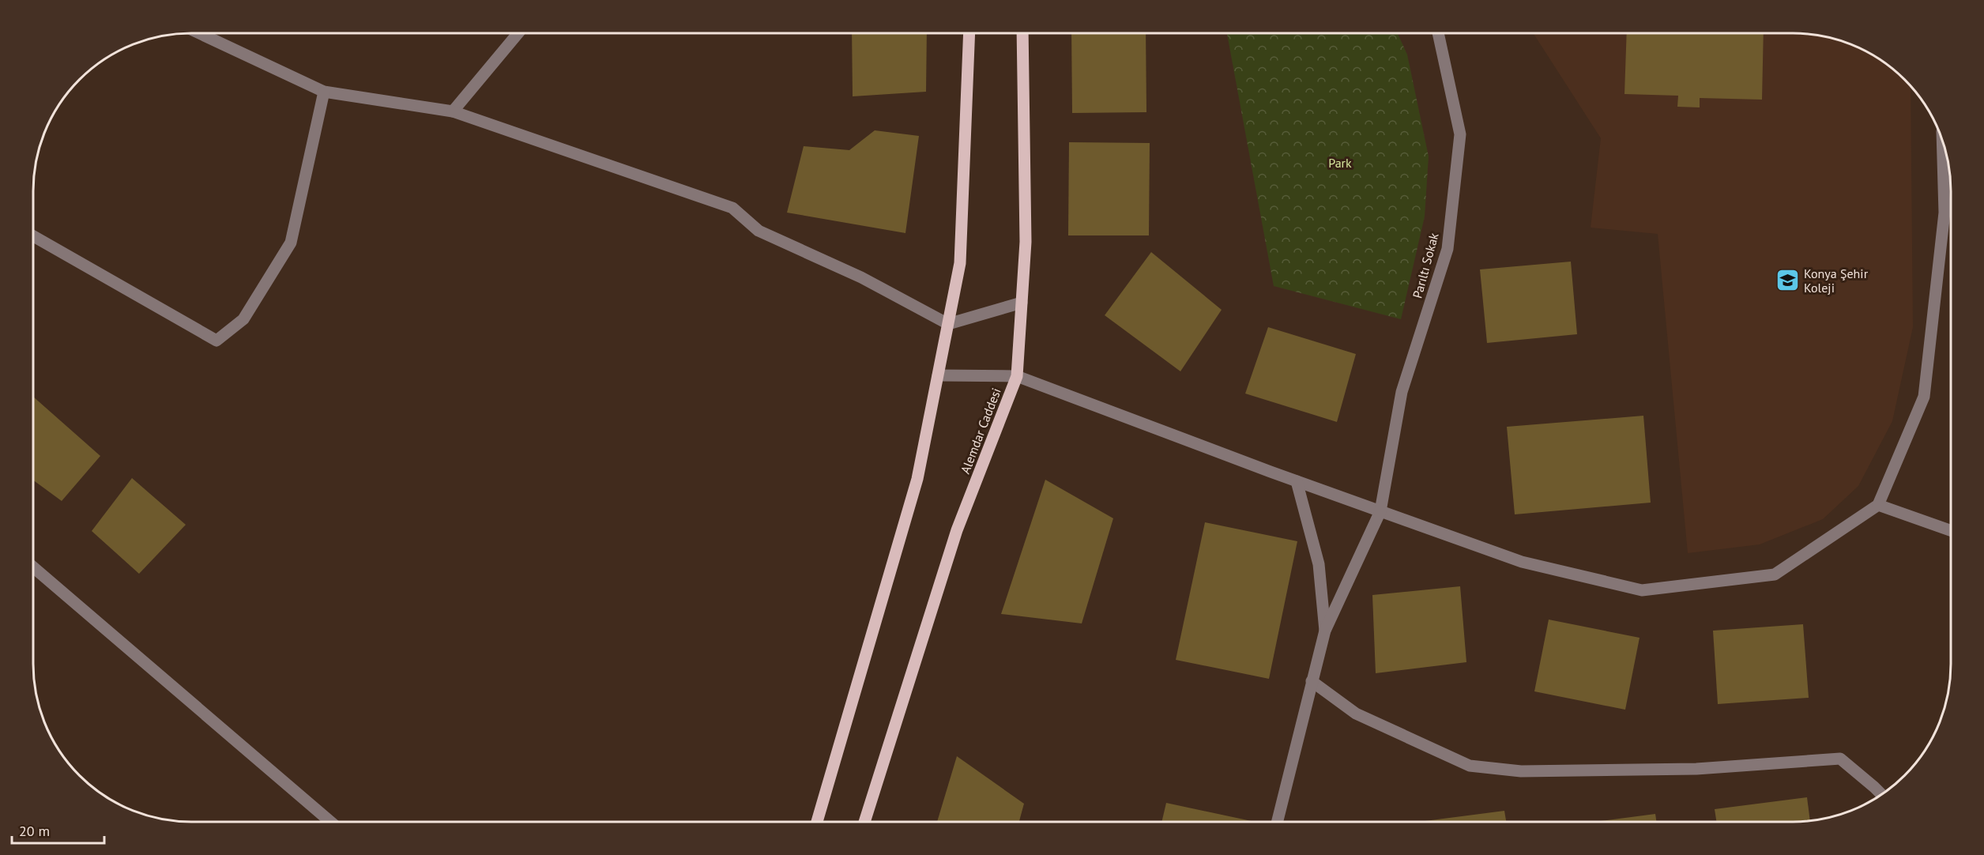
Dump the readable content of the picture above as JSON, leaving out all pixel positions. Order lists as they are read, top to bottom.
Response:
{
  "streets": {
    "main road": ["Alemdar Caddesi"],
    "street": ["Parıltı Sokak"]
  },
  "parks": ["Park"],
  "places": {
    "school or university": ["Konya Şehir Koleji"]
  },
  "scale_bar": "20 m"
}
